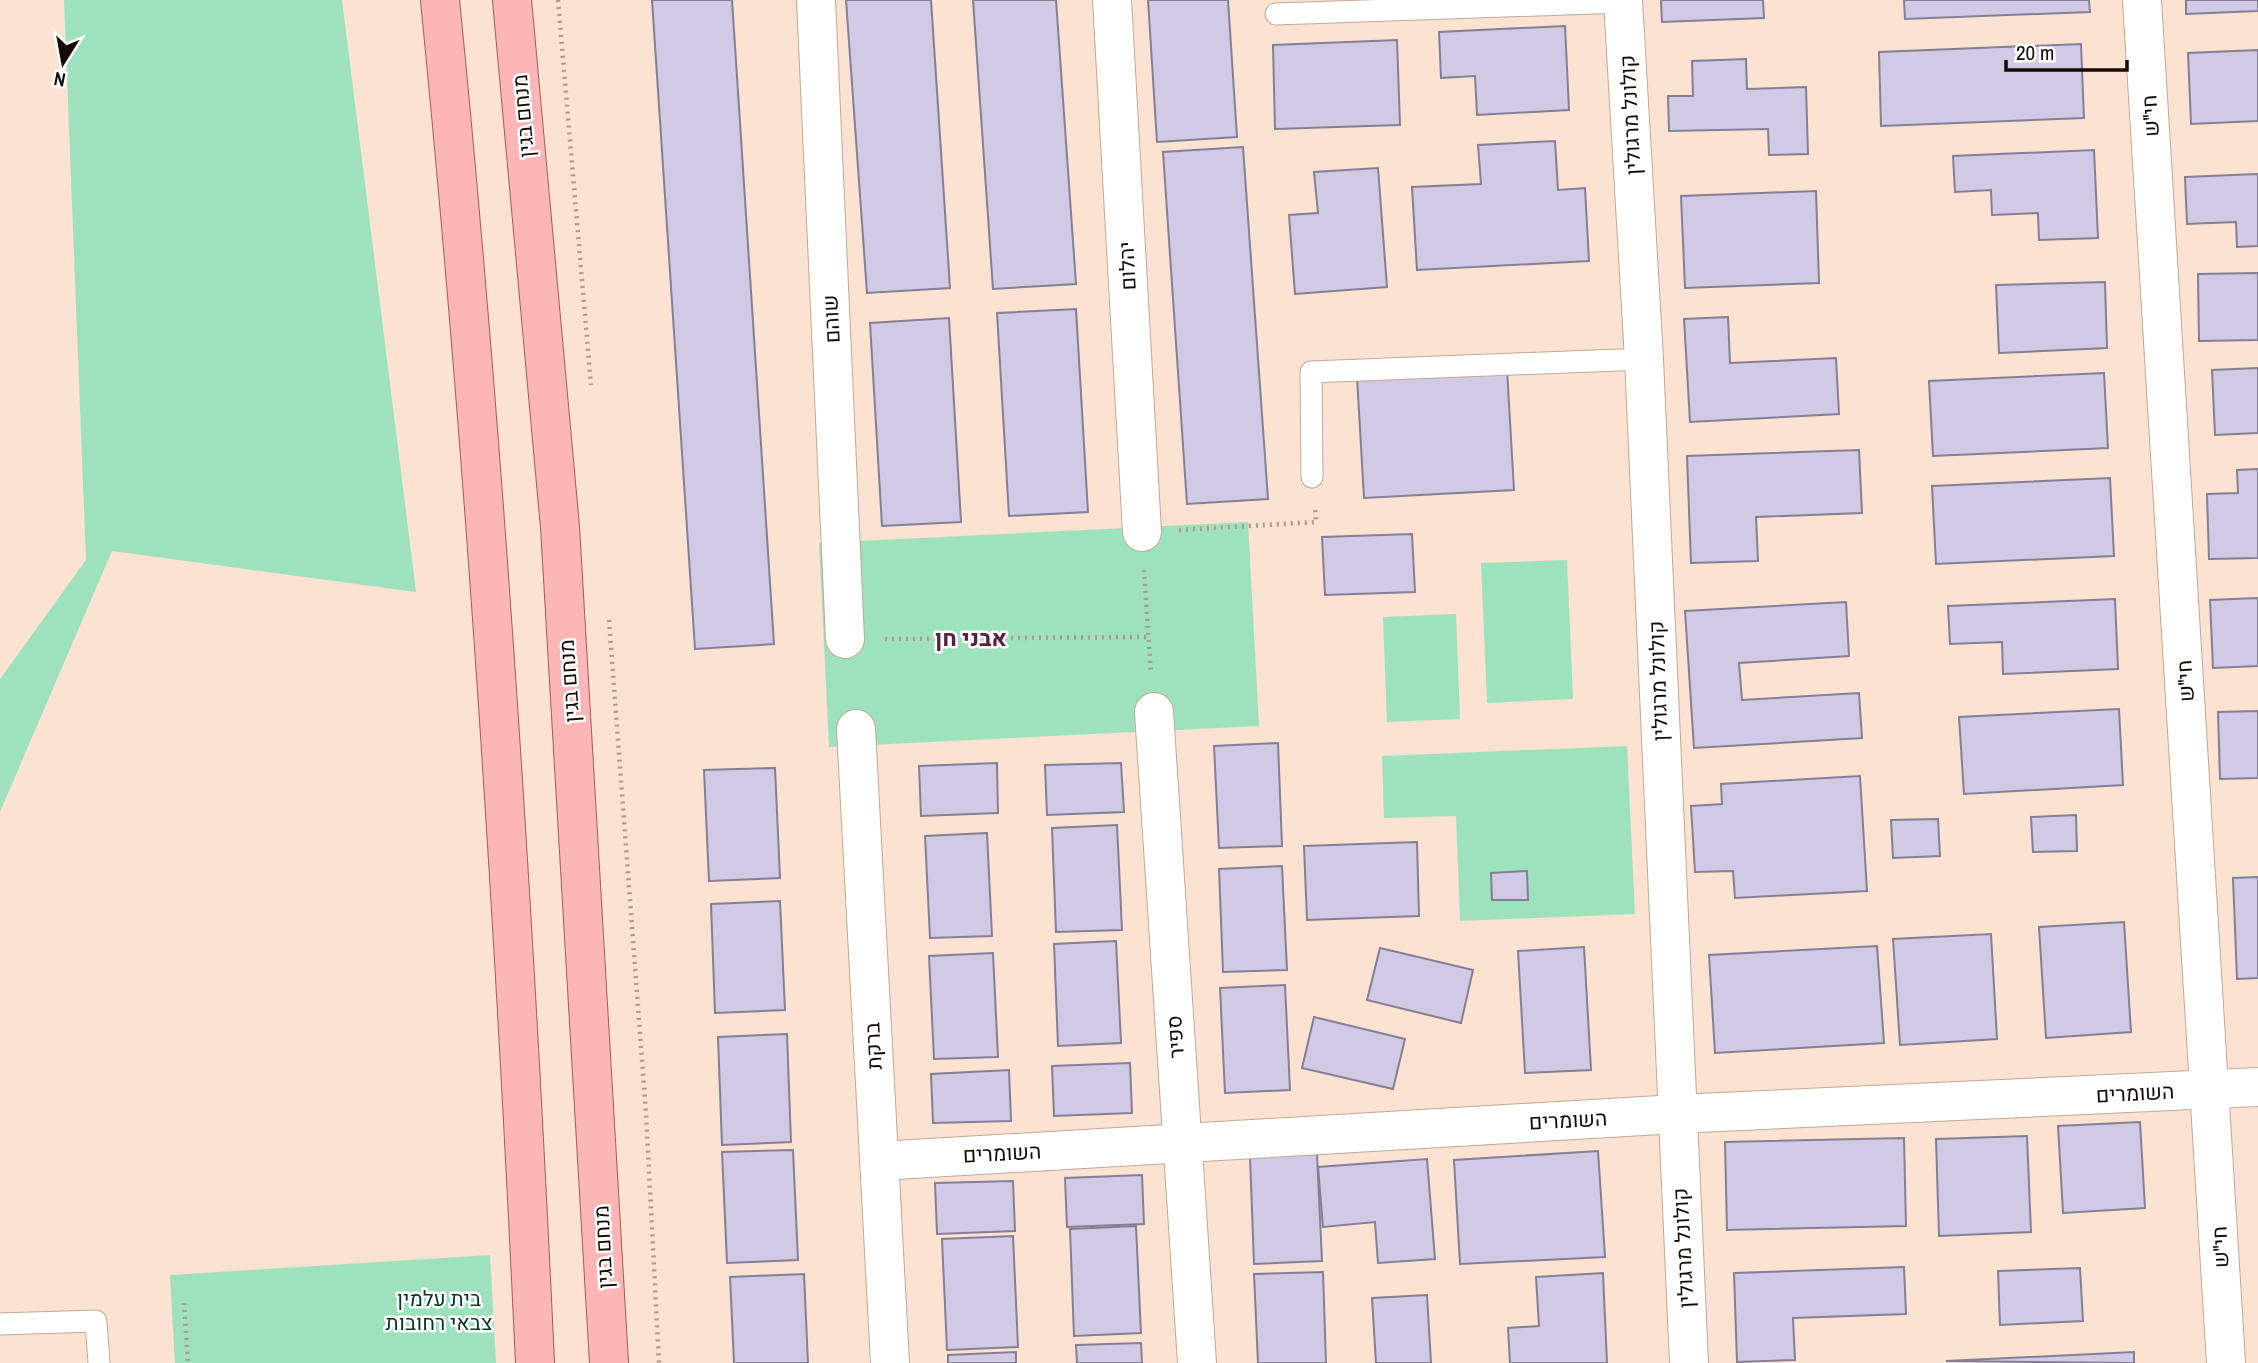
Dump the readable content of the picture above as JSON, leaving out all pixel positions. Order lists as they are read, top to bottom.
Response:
{
  "streets": {
    "main road": ["מנחם בגין"],
    "street": [
      "קולונל מרגולין",
      "חי\"ש",
      "יהלום",
      "שוהם",
      "ספיר",
      "ברקת",
      "השומרים"
    ]
  },
  "crossings": [
    ["קולונל מרגולין", "השומרים"],
    ["חי\"ש", "השומרים"],
    ["ספיר", "השומרים"],
    ["ברקת", "השומרים"]
  ],
  "districts": ["אבני חן"],
  "parks": ["בית עלמין צבאי רחובות"],
  "scale_bar": "20 m",
  "north": "bottom"
}
